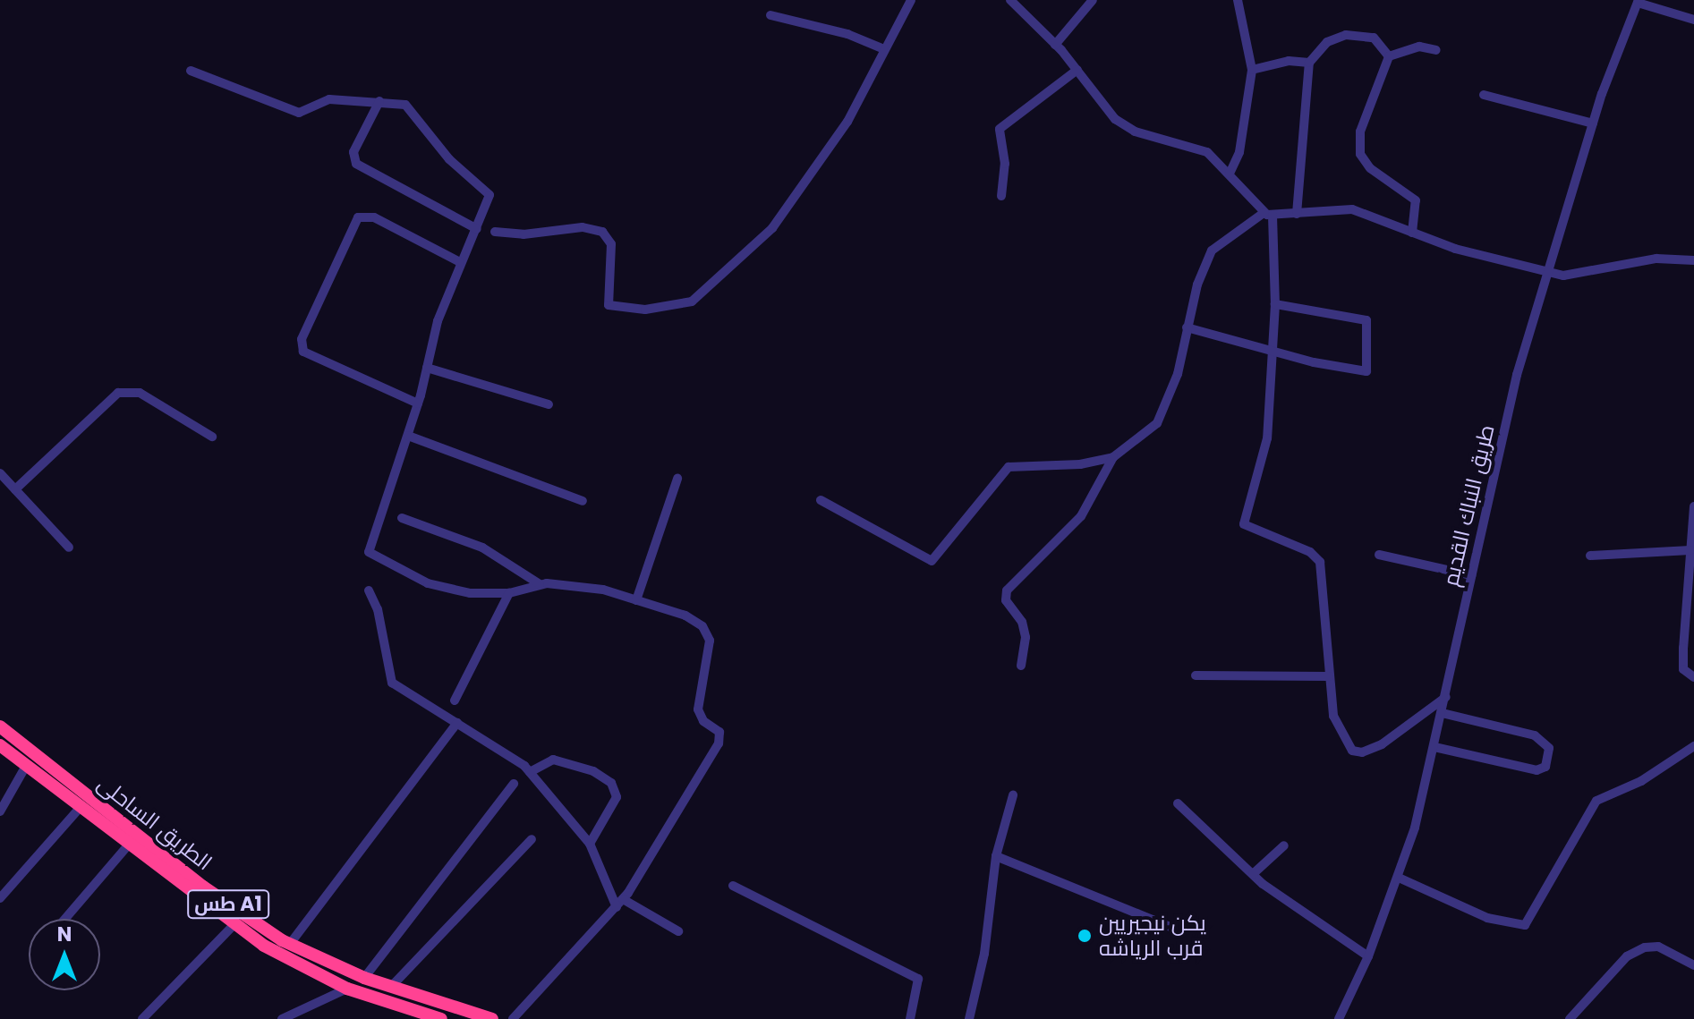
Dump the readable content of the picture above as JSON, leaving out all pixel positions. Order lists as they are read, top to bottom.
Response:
{
  "streets": {
    "highway": ["الطريق الساحلى", "طس A1"],
    "street": ["طريق النباك القديم"]
  },
  "places": ["يكن نيجيريين قرب الرياشه"],
  "north": "top"
}
